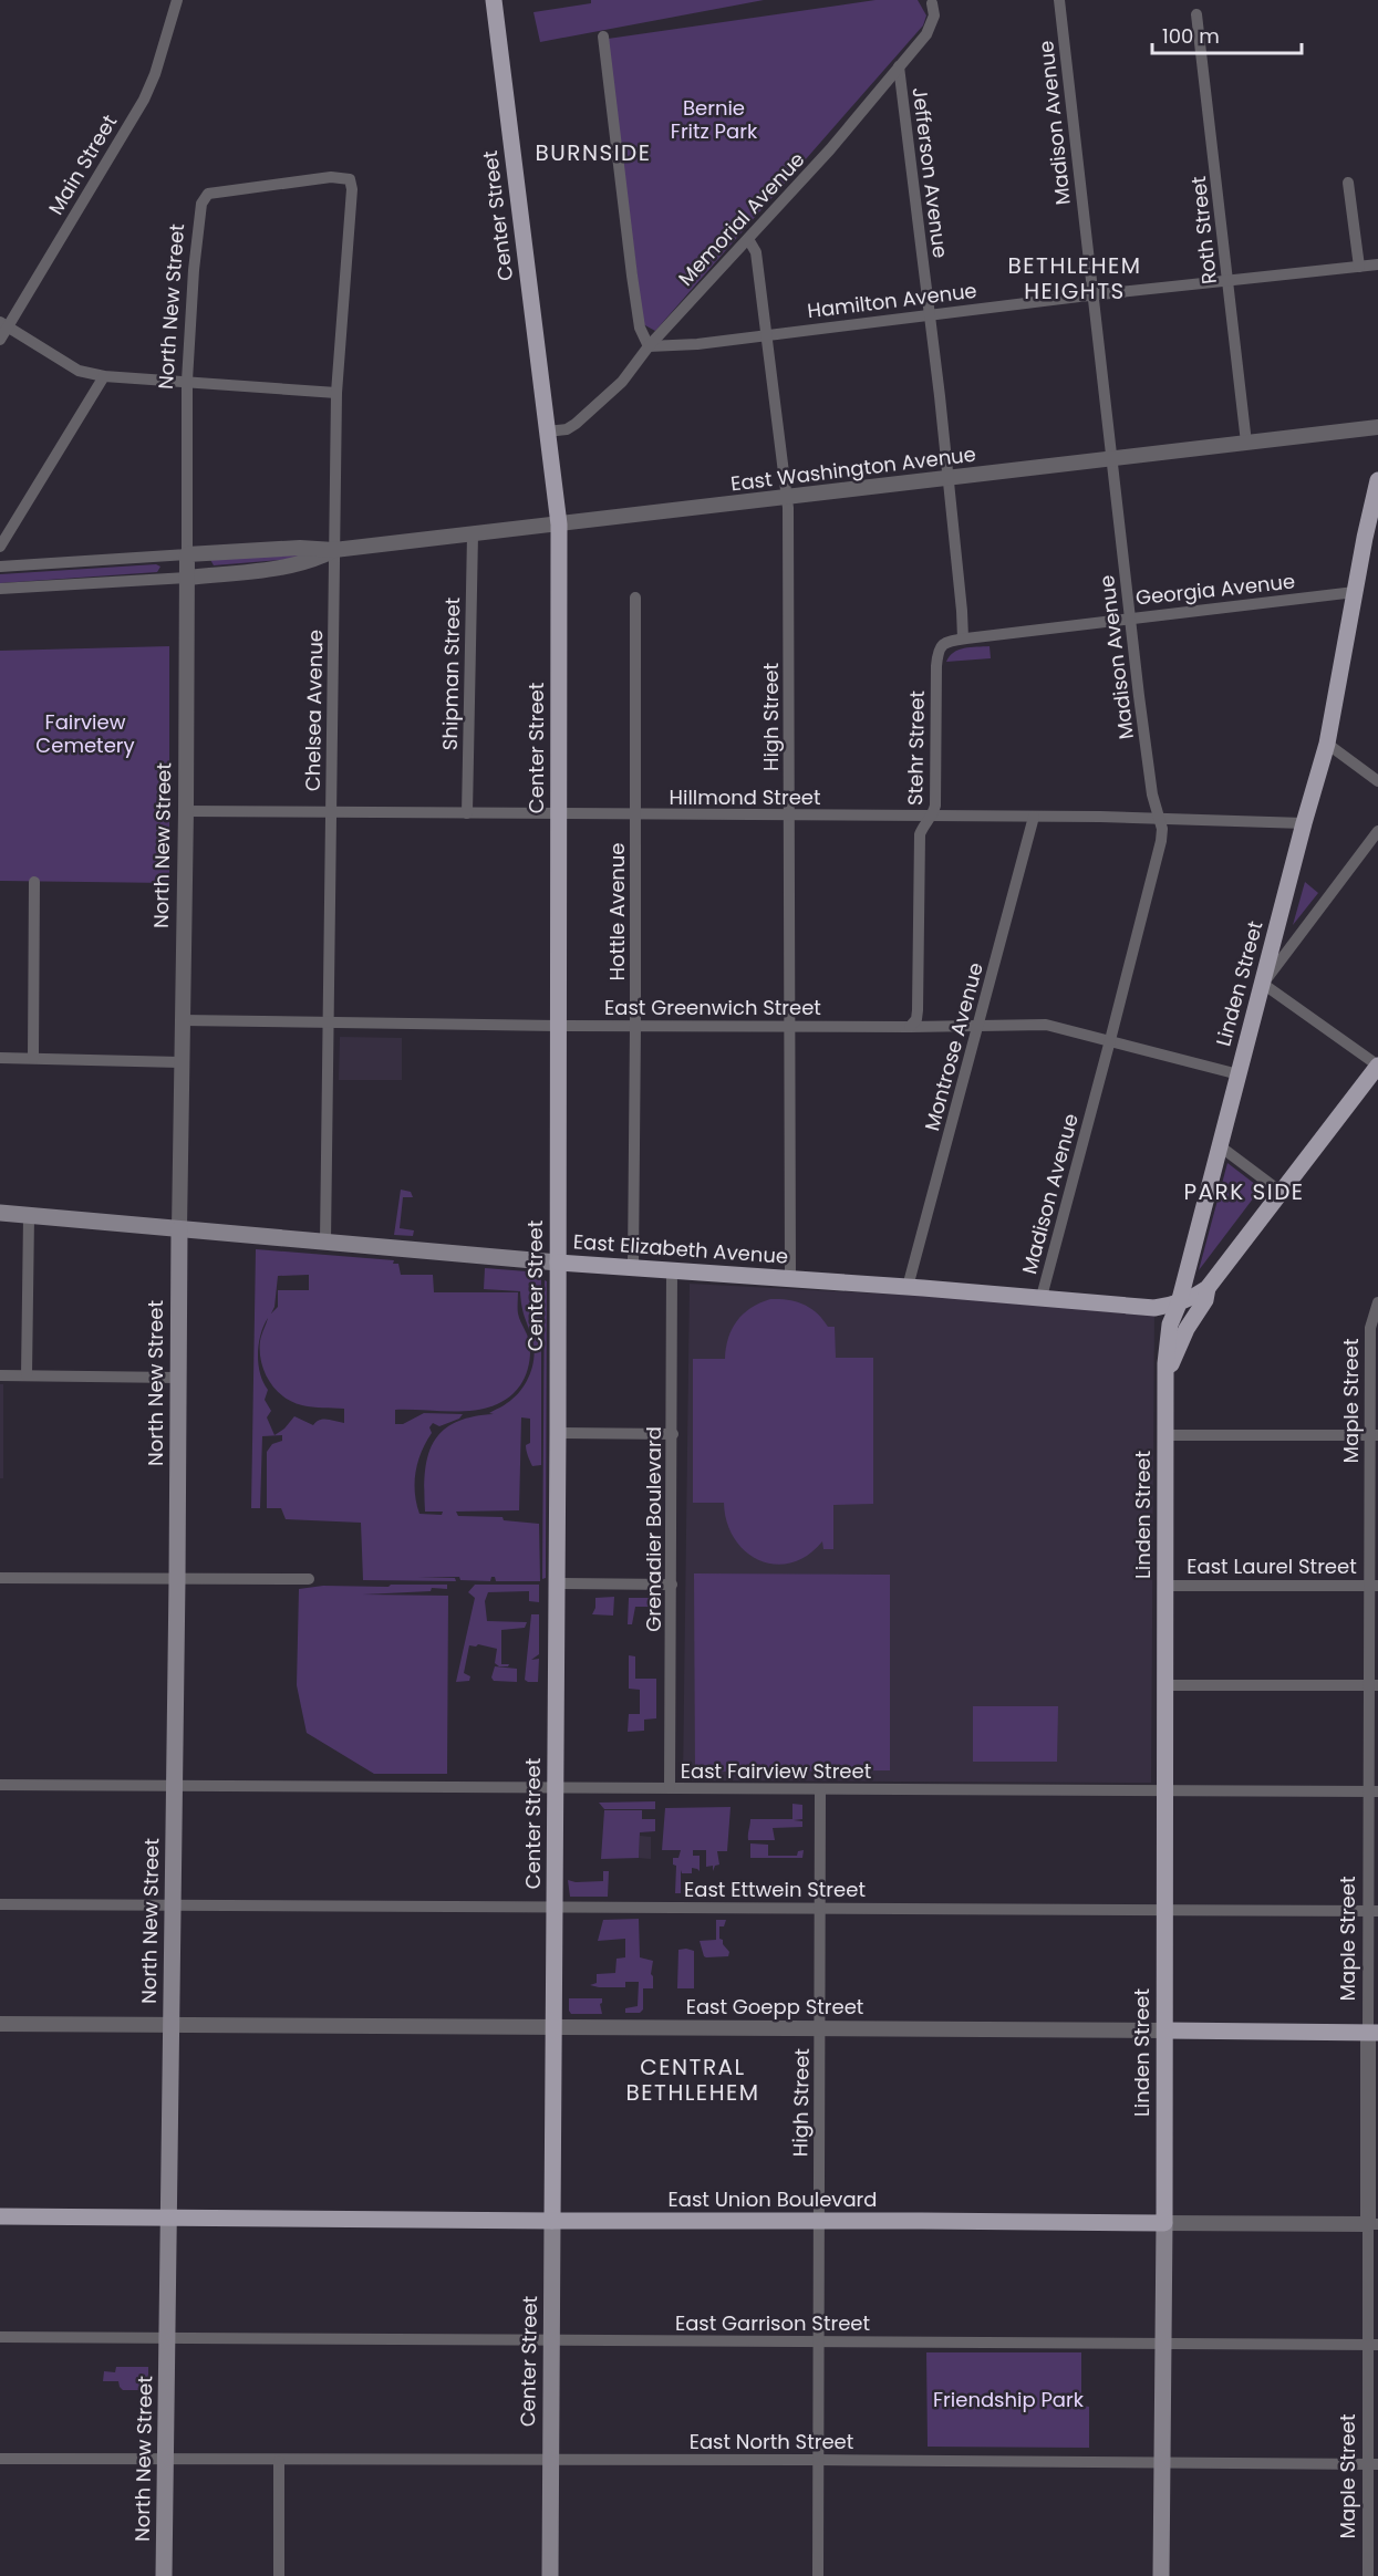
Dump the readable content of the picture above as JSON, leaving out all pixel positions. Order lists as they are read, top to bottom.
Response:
{
  "streets": {
    "main road": [
      "Center Street",
      "North New Street",
      "Linden Street",
      "East Elizabeth Avenue",
      "East Goepp Street",
      "East Union Boulevard"
    ],
    "street": [
      "Madison Avenue",
      "Main Street",
      "Jefferson Avenue",
      "Memorial Avenue",
      "Roth Street",
      "Hamilton Avenue",
      "East Washington Avenue",
      "Georgia Avenue",
      "Shipman Street",
      "Chelsea Avenue",
      "High Street",
      "Stehr Street",
      "Hillmond Street",
      "Hottle Avenue",
      "East Greenwich Street",
      "Montrose Avenue",
      "Maple Street",
      "Grenadier Boulevard",
      "East Laurel Street",
      "East Fairview Street",
      "East Ettwein Street",
      "East Garrison Street",
      "East North Street"
    ]
  },
  "crossings": [
    ["Madison Avenue", "Hamilton Avenue"],
    ["Madison Avenue", "East Washington Avenue"],
    ["Madison Avenue", "Georgia Avenue"],
    ["Madison Avenue", "Hillmond Street"],
    ["Madison Avenue", "East Greenwich Street"],
    ["Madison Avenue", "East Elizabeth Avenue"],
    ["Jefferson Avenue", "Memorial Avenue"],
    ["Jefferson Avenue", "Hamilton Avenue"],
    ["Jefferson Avenue", "East Washington Avenue"],
    ["Jefferson Avenue", "Georgia Avenue"],
    ["Jefferson Avenue", "Stehr Street"],
    ["Center Street", "Memorial Avenue"],
    ["Center Street", "East Washington Avenue"],
    ["Center Street", "Hillmond Street"],
    ["Center Street", "East Greenwich Street"],
    ["Center Street", "East Elizabeth Avenue"],
    ["Center Street", "East Fairview Street"],
    ["Center Street", "East Ettwein Street"],
    ["Center Street", "East Goepp Street"],
    ["Center Street", "East Union Boulevard"],
    ["Center Street", "East Garrison Street"],
    ["Center Street", "East North Street"],
    ["Memorial Avenue", "Hamilton Avenue"],
    ["Memorial Avenue", "High Street"],
    ["Roth Street", "Hamilton Avenue"],
    ["Roth Street", "East Washington Avenue"],
    ["Hamilton Avenue", "High Street"],
    ["North New Street", "East Washington Avenue"],
    ["North New Street", "Chelsea Avenue"],
    ["North New Street", "Hillmond Street"],
    ["North New Street", "East Greenwich Street"],
    ["North New Street", "East Elizabeth Avenue"],
    ["North New Street", "East Fairview Street"],
    ["North New Street", "East Ettwein Street"],
    ["North New Street", "East Goepp Street"],
    ["North New Street", "East Union Boulevard"],
    ["North New Street", "East Garrison Street"],
    ["North New Street", "East North Street"],
    ["East Washington Avenue", "Shipman Street"],
    ["East Washington Avenue", "Chelsea Avenue"],
    ["East Washington Avenue", "High Street"],
    ["Georgia Avenue", "Stehr Street"],
    ["Georgia Avenue", "Linden Street"],
    ["Shipman Street", "Hillmond Street"],
    ["Chelsea Avenue", "Hillmond Street"],
    ["Chelsea Avenue", "East Greenwich Street"],
    ["Chelsea Avenue", "East Elizabeth Avenue"],
    ["High Street", "Hillmond Street"],
    ["High Street", "East Greenwich Street"],
    ["High Street", "East Elizabeth Avenue"],
    ["High Street", "East Fairview Street"],
    ["High Street", "East Ettwein Street"],
    ["High Street", "East Goepp Street"],
    ["High Street", "East Union Boulevard"],
    ["High Street", "East Garrison Street"],
    ["High Street", "East North Street"],
    ["Stehr Street", "Hillmond Street"],
    ["Stehr Street", "East Greenwich Street"],
    ["Hillmond Street", "Hottle Avenue"],
    ["Hillmond Street", "Linden Street"],
    ["Hillmond Street", "Montrose Avenue"],
    ["Hottle Avenue", "East Greenwich Street"],
    ["Hottle Avenue", "East Elizabeth Avenue"],
    ["Linden Street", "East Greenwich Street"],
    ["Linden Street", "East Elizabeth Avenue"],
    ["Linden Street", "East Laurel Street"],
    ["Linden Street", "East Fairview Street"],
    ["Linden Street", "East Ettwein Street"],
    ["Linden Street", "East Goepp Street"],
    ["Linden Street", "East Union Boulevard"],
    ["Linden Street", "East Garrison Street"],
    ["Linden Street", "East North Street"],
    ["East Greenwich Street", "Montrose Avenue"],
    ["Montrose Avenue", "East Elizabeth Avenue"],
    ["East Elizabeth Avenue", "Grenadier Boulevard"],
    ["Maple Street", "East Laurel Street"],
    ["Maple Street", "East Fairview Street"],
    ["Maple Street", "East Ettwein Street"],
    ["Maple Street", "East Goepp Street"],
    ["Maple Street", "East Union Boulevard"],
    ["Maple Street", "East Garrison Street"],
    ["Maple Street", "East North Street"],
    ["Grenadier Boulevard", "East Fairview Street"]
  ],
  "districts": [
    "BURNSIDE",
    "BETHLEHEM HEIGHTS",
    "PARK SIDE",
    "CENTRAL BETHLEHEM"
  ],
  "parks": ["Bernie Fritz Park", "Fairview Cemetery", "Friendship Park"],
  "scale_bar": "100 m"
}
